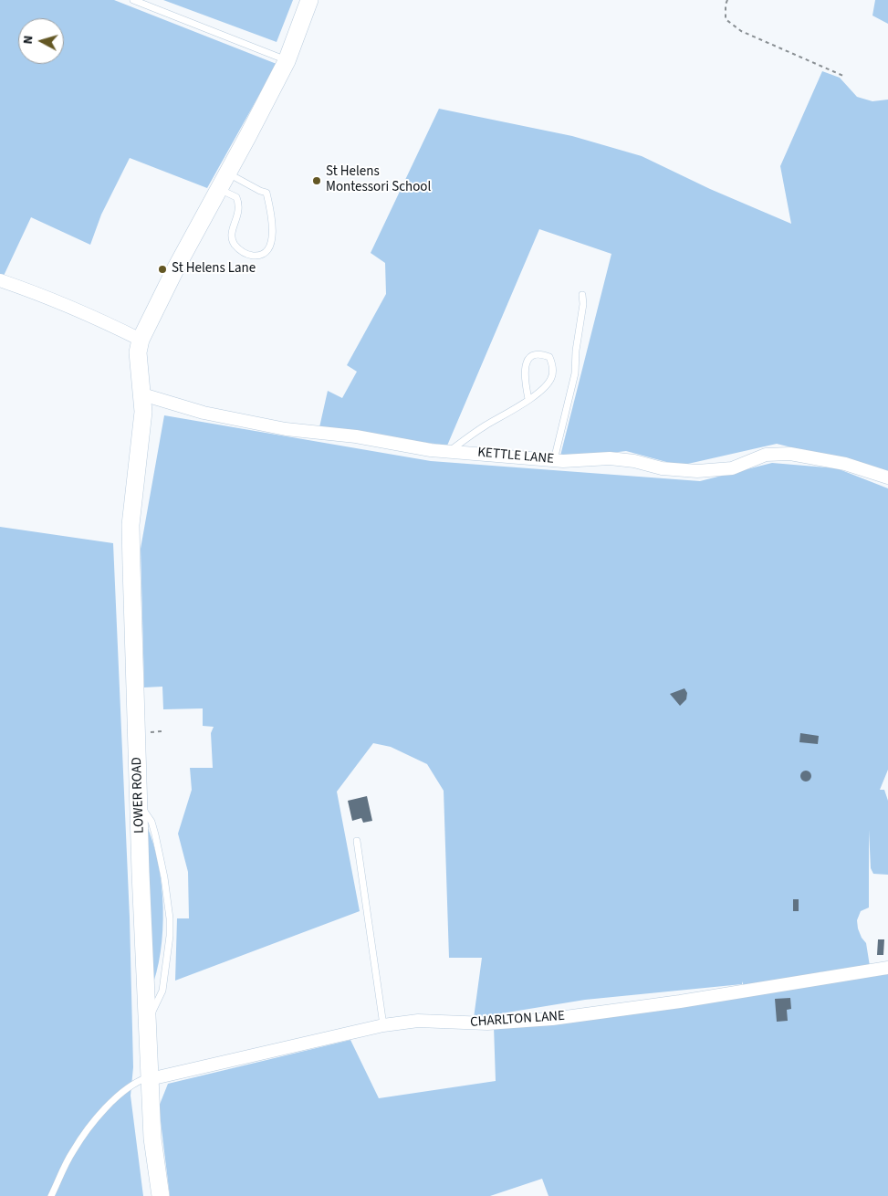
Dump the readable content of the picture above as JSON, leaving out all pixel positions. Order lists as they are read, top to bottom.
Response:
{
  "streets": {
    "main road": ["LOWER ROAD"],
    "street": ["KETTLE LANE", "CHARLTON LANE"]
  },
  "crossings": [
    ["KETTLE LANE", "LOWER ROAD"],
    ["LOWER ROAD", "CHARLTON LANE"]
  ],
  "places": ["St Helens Montessori School", "St Helens Lane"],
  "north": "left"
}
